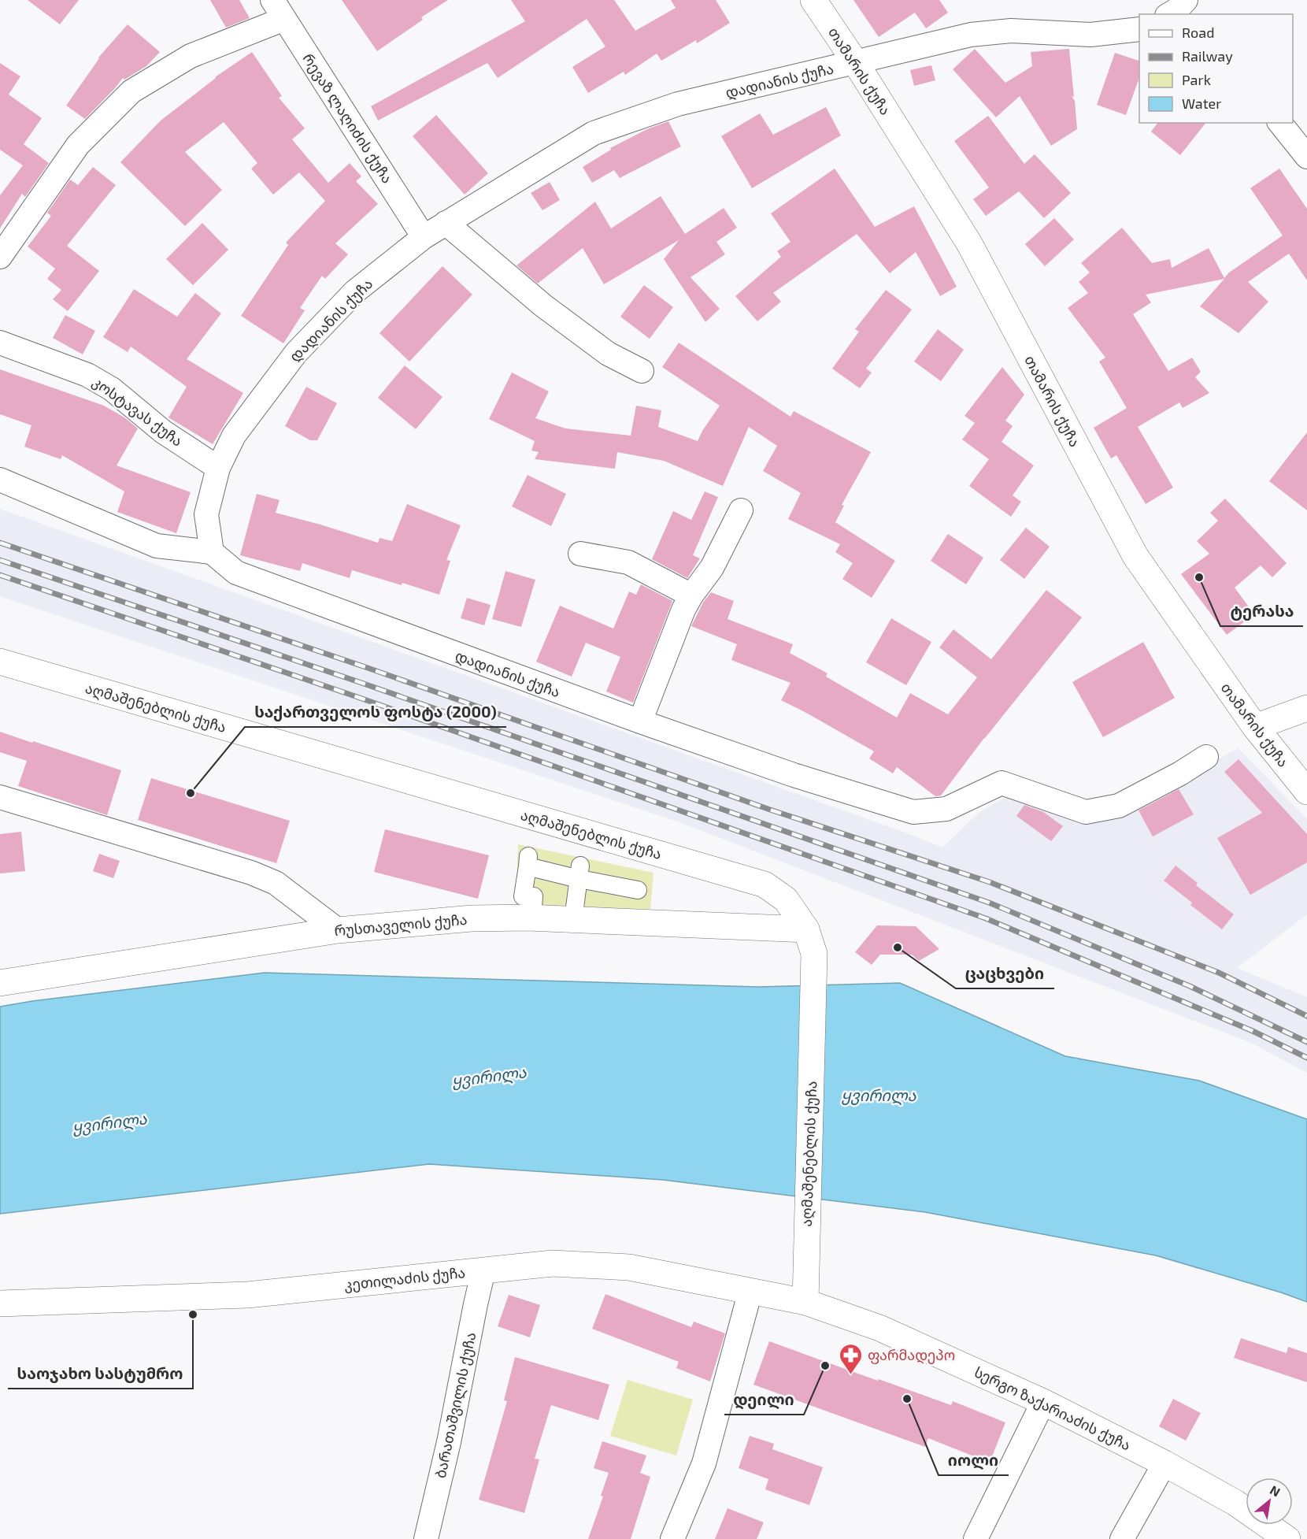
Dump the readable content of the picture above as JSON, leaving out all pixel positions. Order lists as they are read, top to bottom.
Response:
{
  "streets": {
    "main road": [
      "თამარის ქუჩა",
      "აღმაშენებლის ქუჩა",
      "რუსთაველის ქუჩა",
      "კეთილაძის ქუჩა",
      "სერგო ზაქარიაძის ქუჩა"
    ],
    "street": [
      "დადიანის ქუჩა",
      "რევაზ ლაღიძის ქუჩა",
      "კოსტავას ქუჩა",
      "ბარათაშვილის ქუჩა"
    ]
  },
  "crossings": [
    ["თამარის ქუჩა", "დადიანის ქუჩა"],
    ["დადიანის ქუჩა", "რევაზ ლაღიძის ქუჩა"],
    ["დადიანის ქუჩა", "კოსტავას ქუჩა"],
    ["აღმაშენებლის ქუჩა", "რუსთაველის ქუჩა"],
    ["აღმაშენებლის ქუჩა", "კეთილაძის ქუჩა"],
    ["აღმაშენებლის ქუჩა", "სერგო ზაქარიაძის ქუჩა"],
    ["კეთილაძის ქუჩა", "ბარათაშვილის ქუჩა"],
    ["კეთილაძის ქუჩა", "სერგო ზაქარიაძის ქუჩა"]
  ],
  "water": ["ყვირილა"],
  "places": {
    "other": [
      "ტერასა",
      "საქართველოს ფოსტა (2000)",
      "ცაცხვები",
      "საოჯახო სასტუმრო",
      "დეილი",
      "იოლი"
    ],
    "pharmacy": ["ფარმადეპო"]
  },
  "legend": [
    "Road",
    "Railway",
    "Park",
    "Water"
  ],
  "north": "top right"
}
